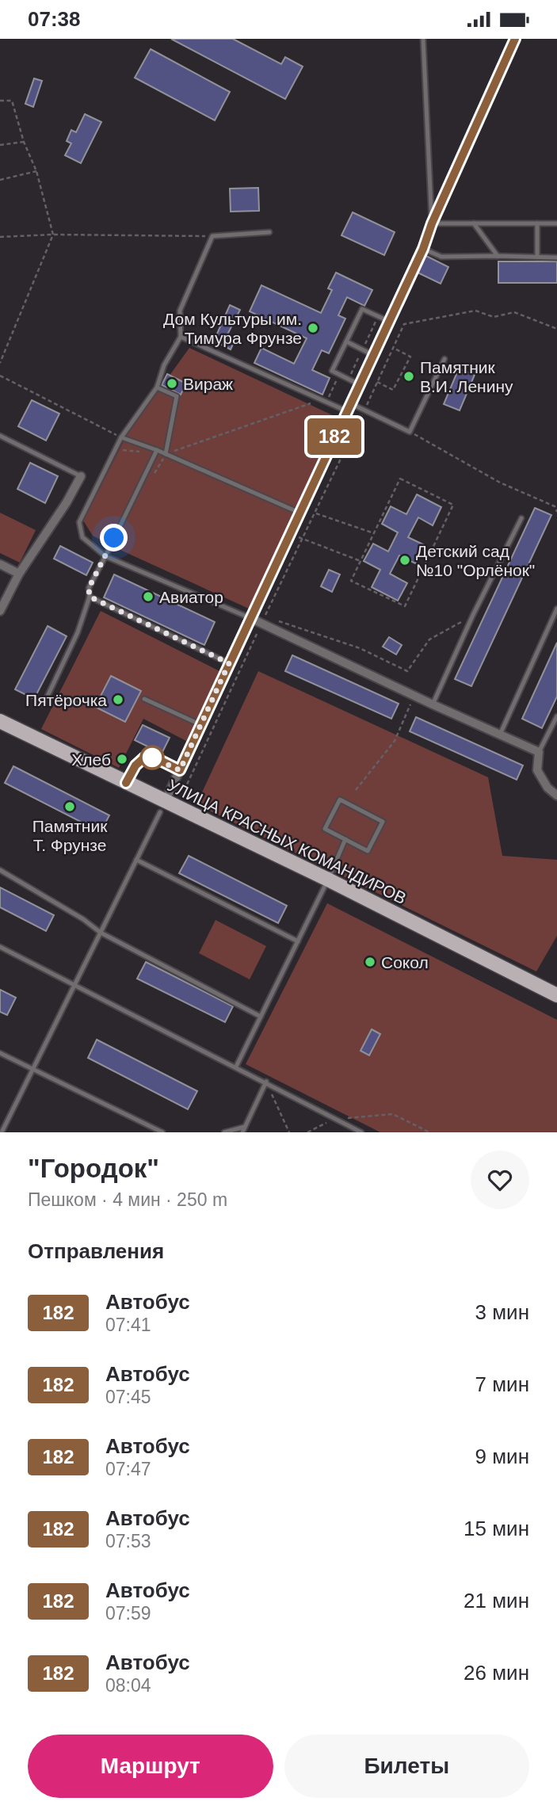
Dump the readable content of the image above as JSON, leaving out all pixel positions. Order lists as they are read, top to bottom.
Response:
{
  "streets": {
    "main road": ["УЛИЦА КРАСНЫХ КОМАНДИРОВ"]
  },
  "places": [
    "Дом Культуры им. Тимура Фрунзе",
    "Памятник В.И. Ленину",
    "Вираж",
    "Детский сад №10 \"Орлёнок\"",
    "Авиатор",
    "Пятёрочка",
    "Хлеб",
    "Памятник Т. Фрунзе",
    "Сокол"
  ],
  "lines": ["bus line 182"],
  "page": {
    "status": "07:38",
    "on_map": "182",
    "heading": [
      ["\"Городок\"", "Пешком · 4 мин · 250 m"],
      "Отправления"
    ],
    "list": [
      {
        "mark": "182",
        "name": "Автобус",
        "note": "07:41",
        "value": "3 мин"
      },
      {
        "mark": "182",
        "name": "Автобус",
        "note": "07:45",
        "value": "7 мин"
      },
      {
        "mark": "182",
        "name": "Автобус",
        "note": "07:47",
        "value": "9 мин"
      },
      {
        "mark": "182",
        "name": "Автобус",
        "note": "07:53",
        "value": "15 мин"
      },
      {
        "mark": "182",
        "name": "Автобус",
        "note": "07:59",
        "value": "21 мин"
      },
      {
        "mark": "182",
        "name": "Автобус",
        "note": "08:04",
        "value": "26 мин"
      }
    ],
    "buttons": ["Маршрут", "Билеты"]
  }
}
